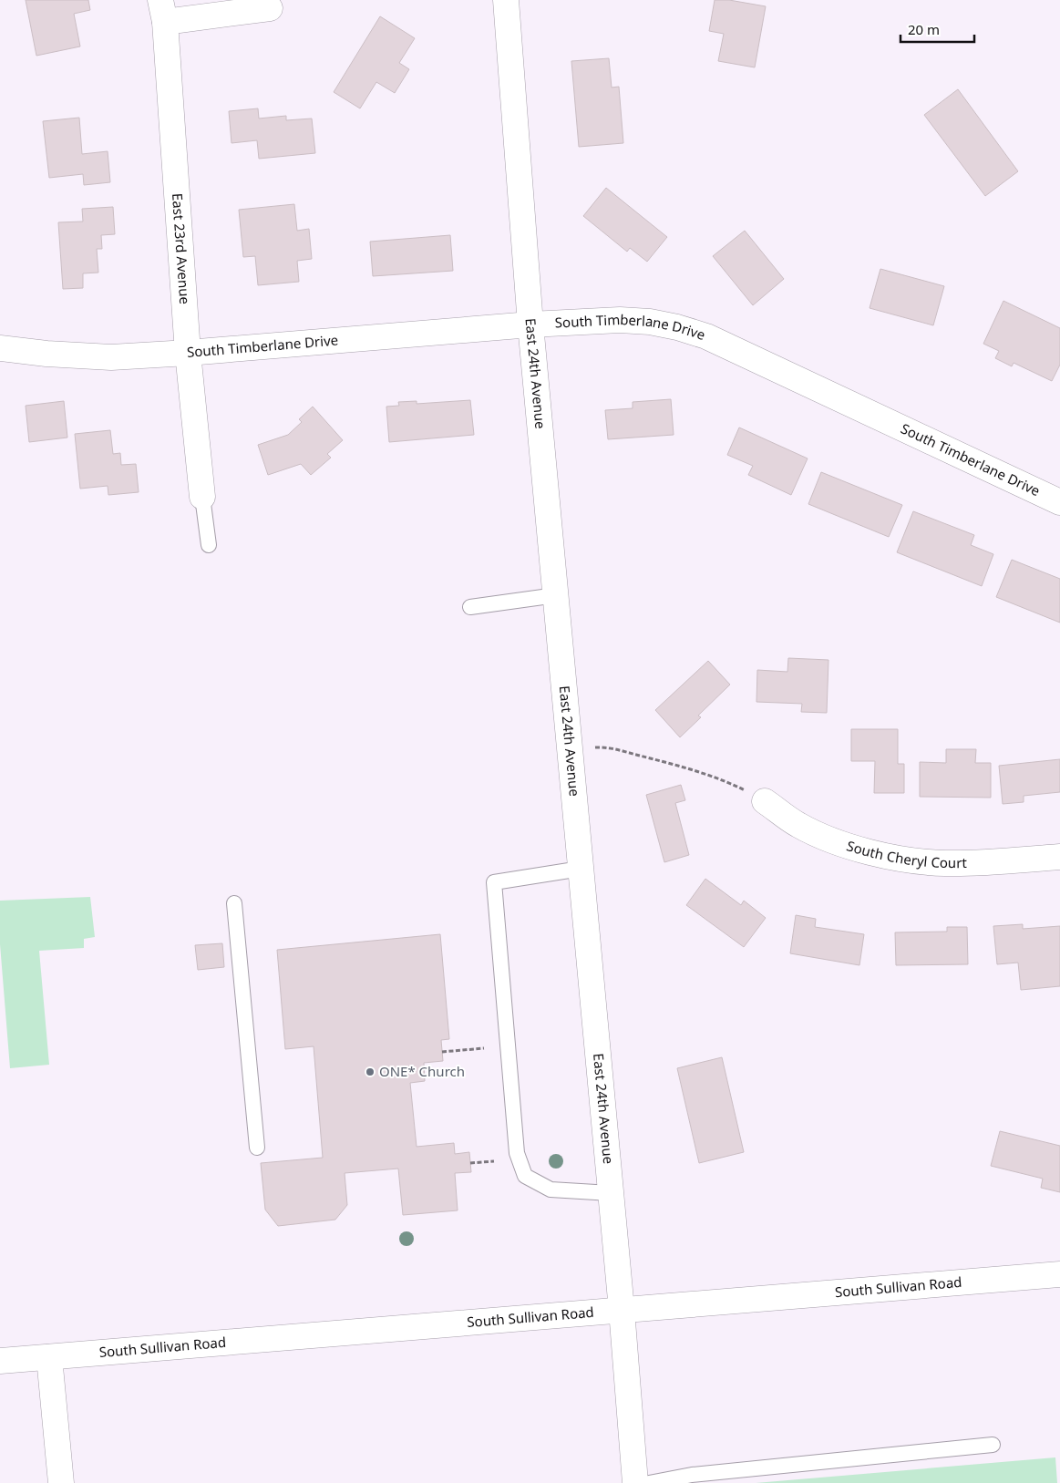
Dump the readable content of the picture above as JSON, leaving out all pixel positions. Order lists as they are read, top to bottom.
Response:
{
  "streets": {
    "street": [
      "East 23rd Avenue",
      "South Timberlane Drive",
      "East 24th Avenue",
      "South Cheryl Court",
      "South Sullivan Road"
    ]
  },
  "crossings": [
    ["East 23rd Avenue", "South Timberlane Drive"],
    ["South Timberlane Drive", "East 24th Avenue"],
    ["East 24th Avenue", "South Sullivan Road"]
  ],
  "places": ["ONE* Church"],
  "scale_bar": "20 m"
}
